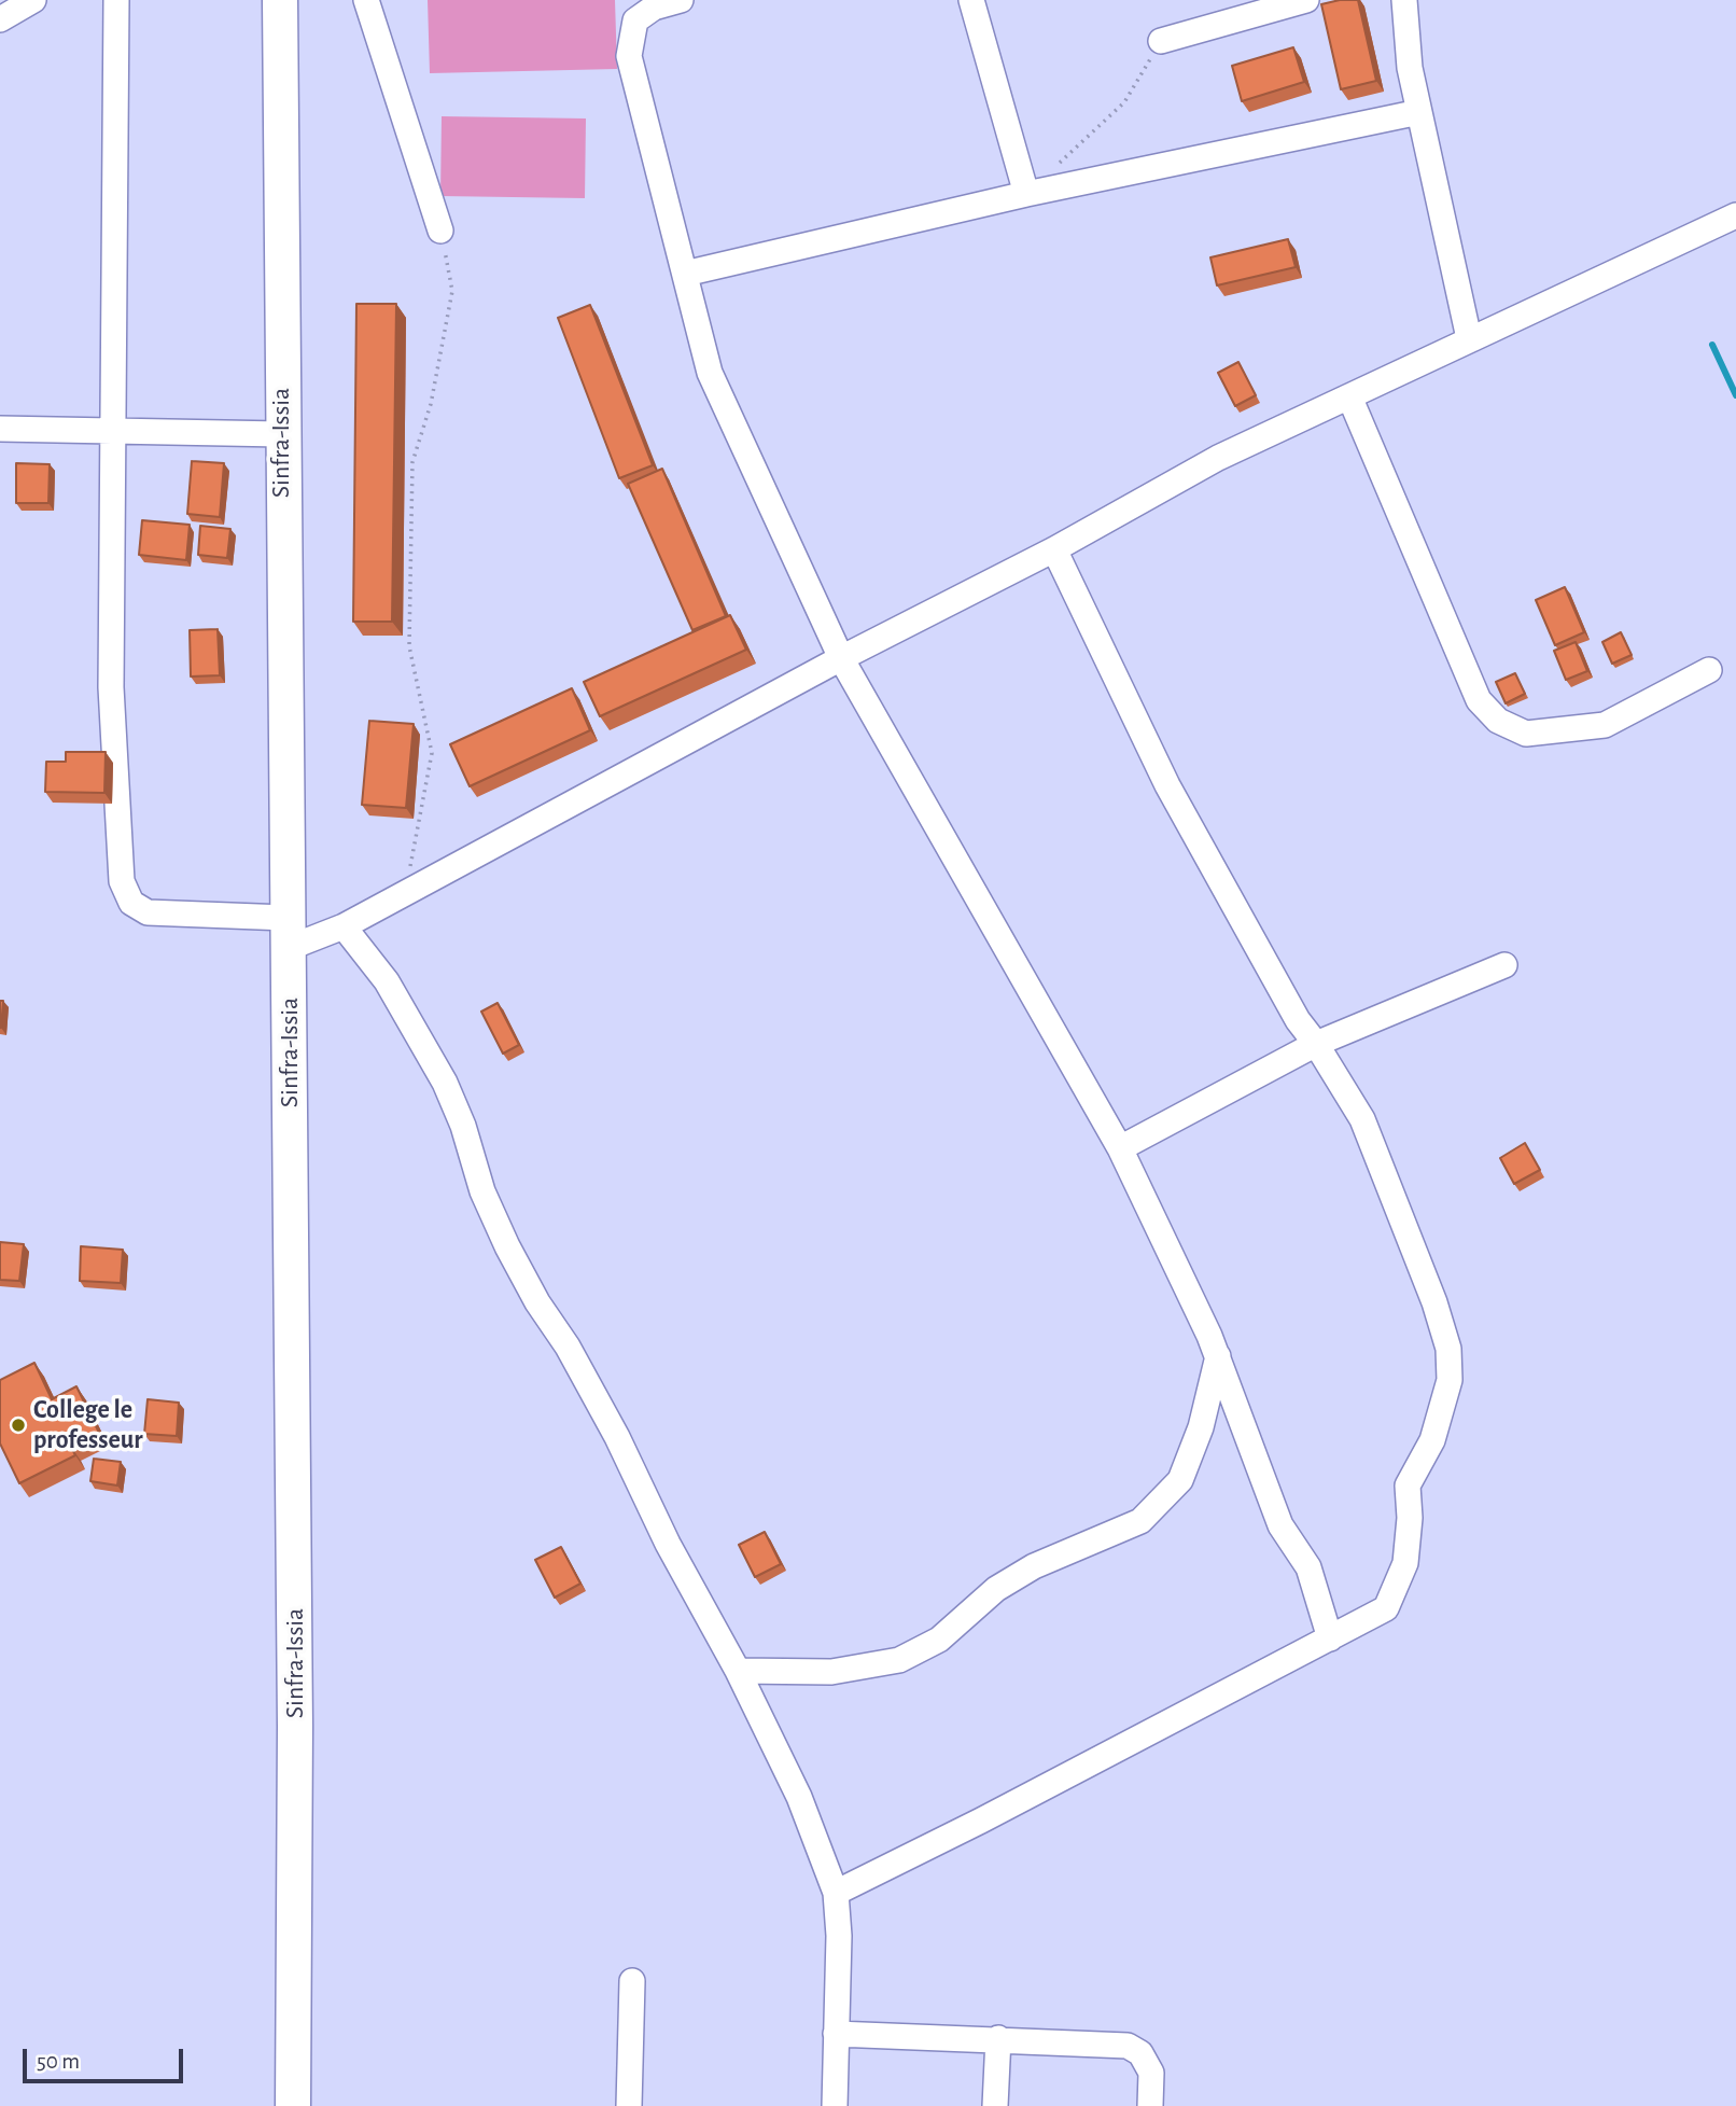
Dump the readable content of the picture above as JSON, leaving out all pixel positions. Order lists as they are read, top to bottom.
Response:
{
  "streets": {
    "main road": ["Sinfra-Issia"]
  },
  "places": ["College le professeur"],
  "scale_bar": "50 m"
}
